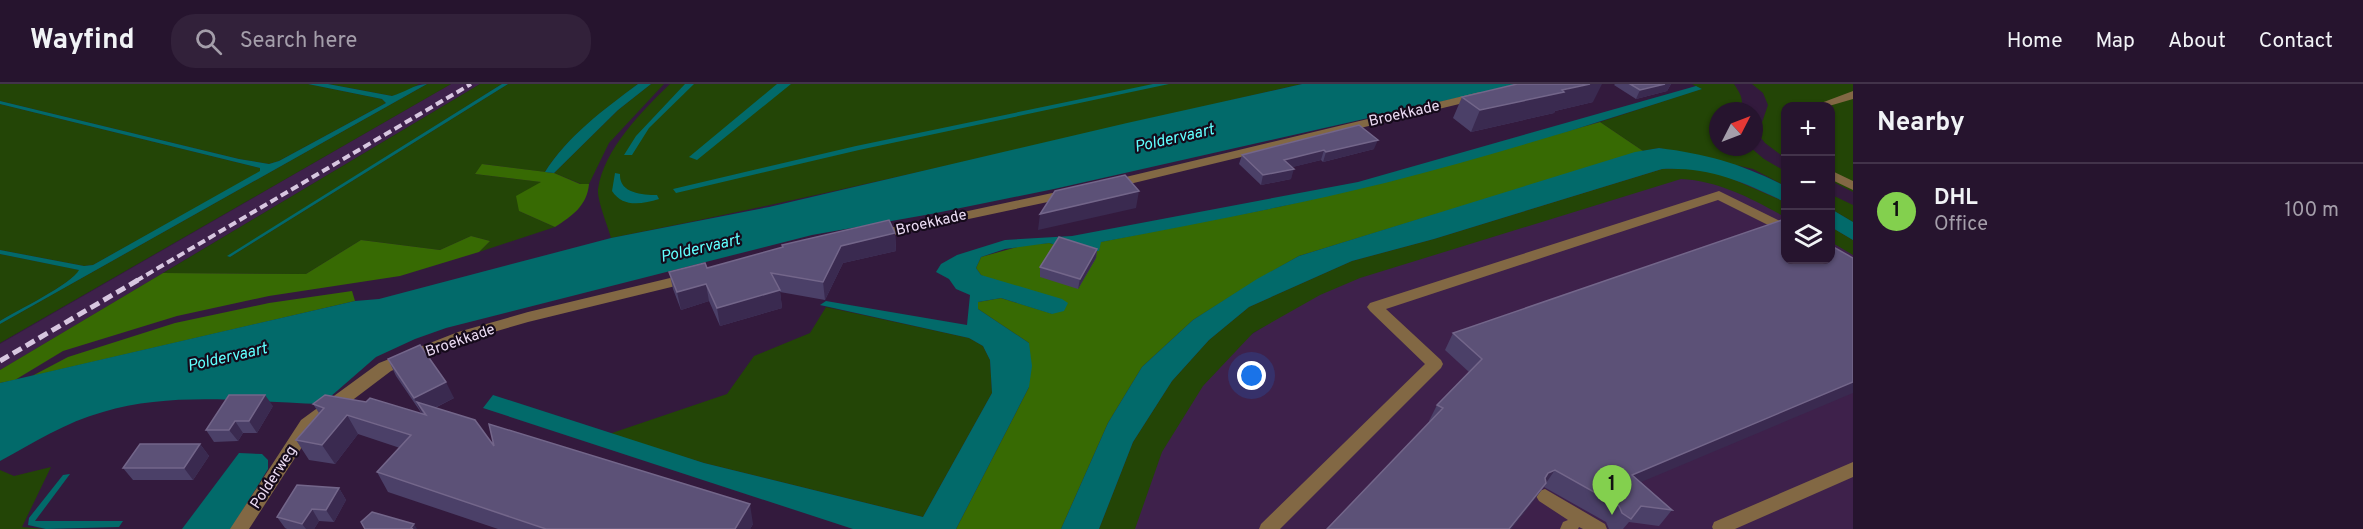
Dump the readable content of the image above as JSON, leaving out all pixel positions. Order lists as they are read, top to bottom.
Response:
{
  "streets": {
    "street": ["Broekkade", "Polderweg"]
  },
  "crossings": [
    ["Broekkade", "Polderweg"]
  ],
  "water": ["Poldervaart"],
  "north": "top right",
  "page": {
    "header": "Wayfind",
    "search": "Search here",
    "nav": [
      "Home",
      "Map",
      "About",
      "Contact"
    ],
    "heading": "Nearby",
    "map_buttons": ["+", "−"],
    "list": [
      {
        "mark": "1",
        "name": "DHL",
        "note": "Office",
        "value": "100 m"
      }
    ],
    "pins": "1"
  }
}
